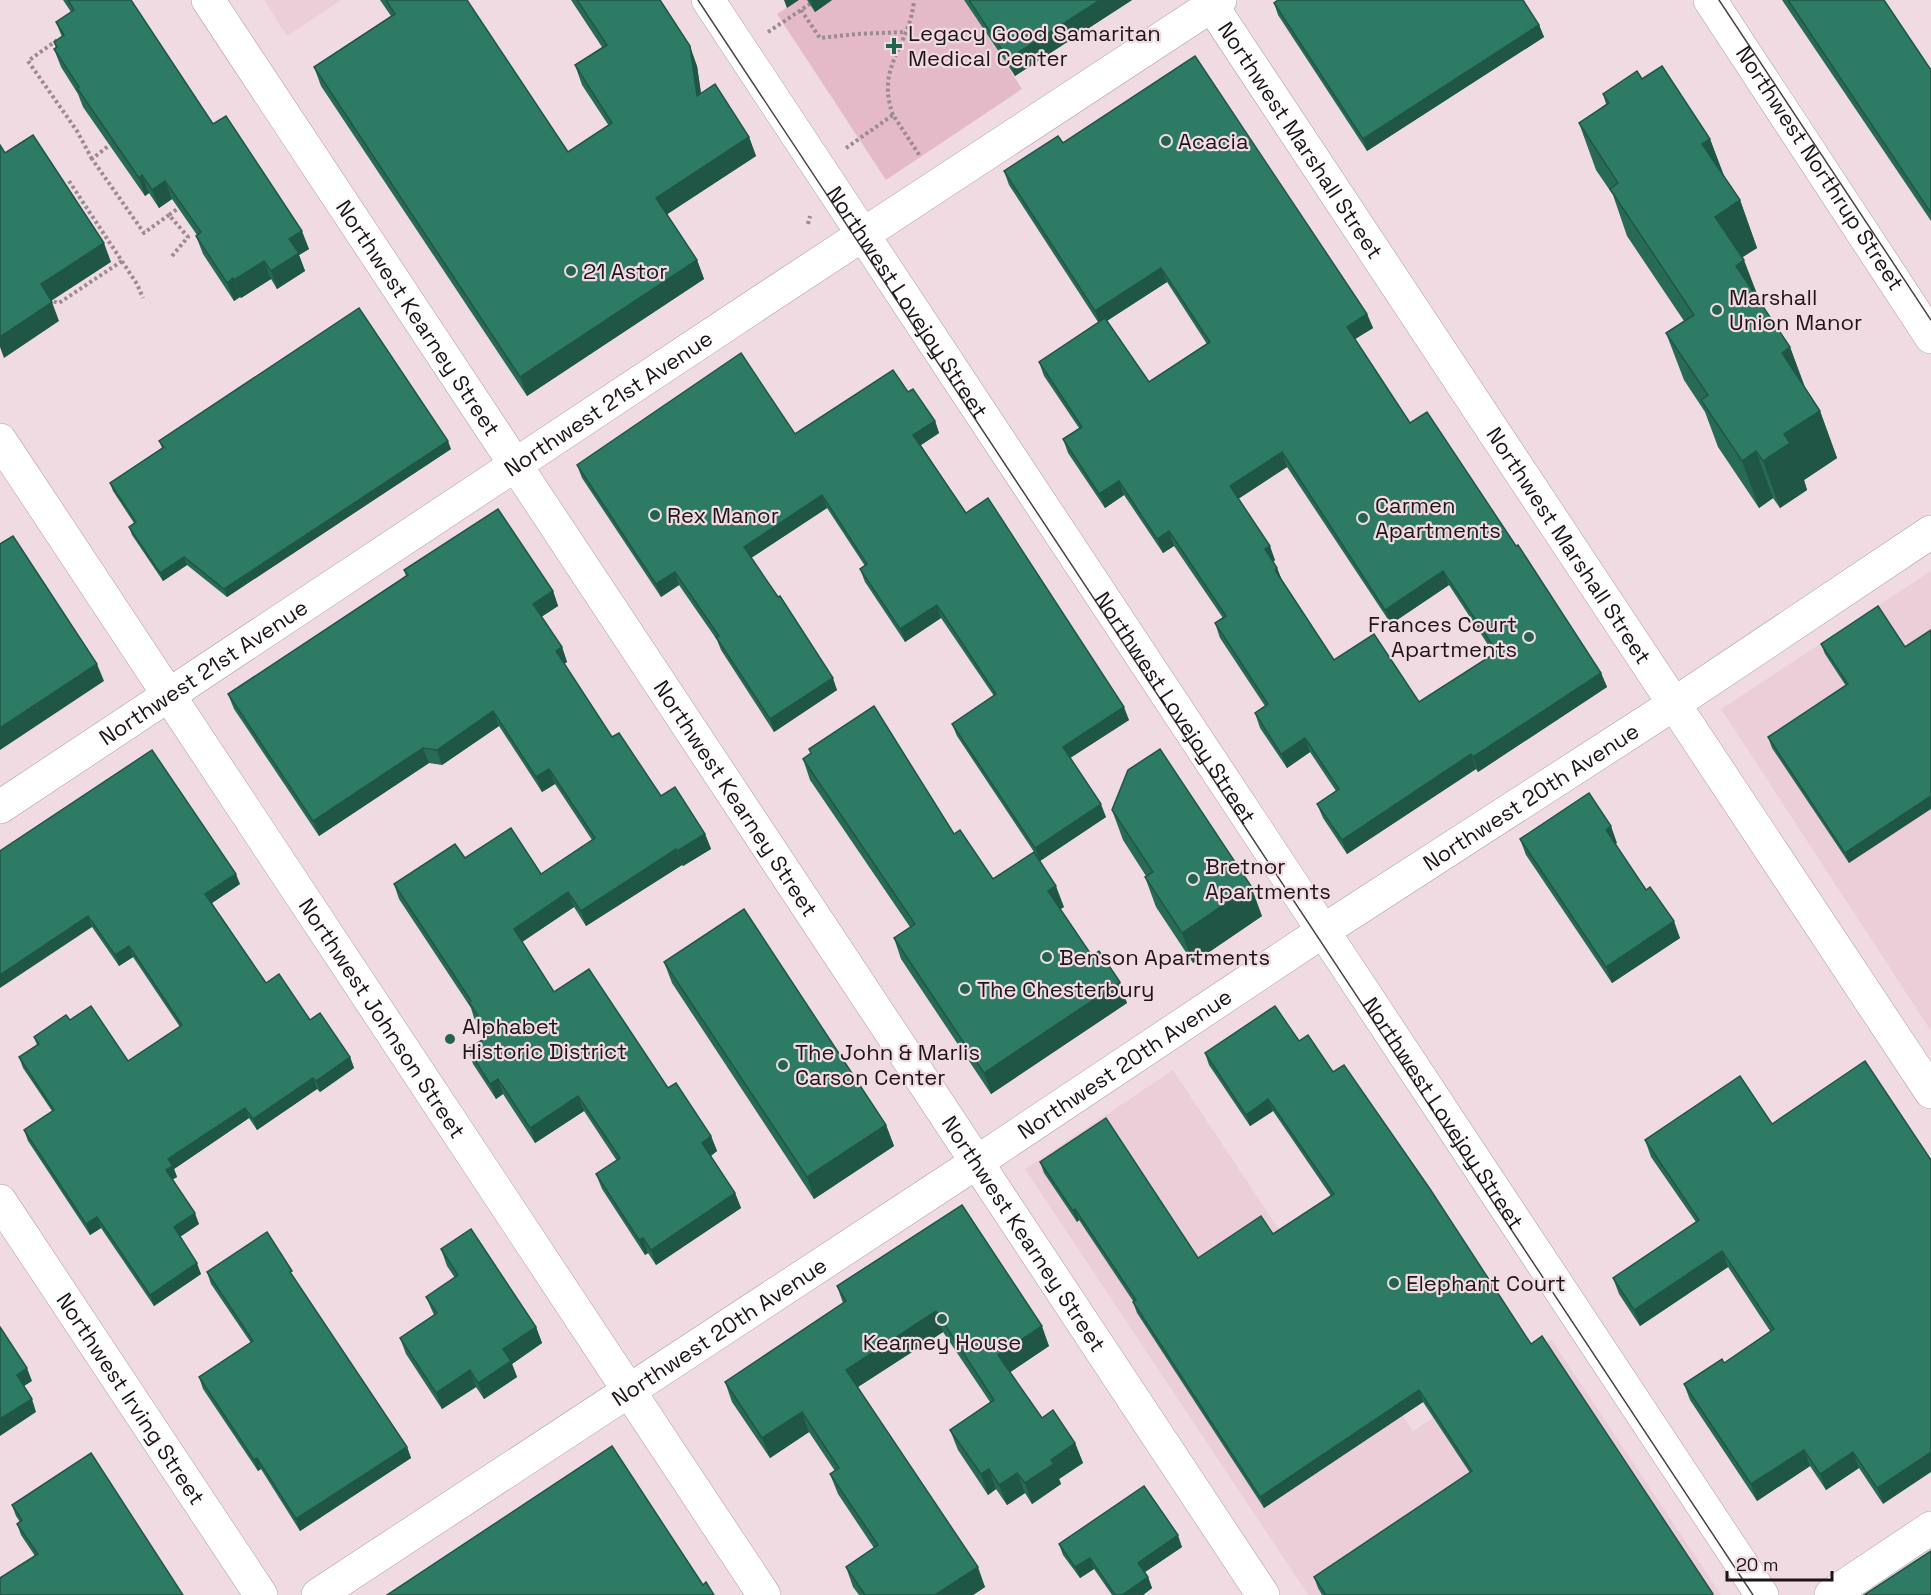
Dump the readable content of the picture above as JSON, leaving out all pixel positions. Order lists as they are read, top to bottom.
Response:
{
  "streets": {
    "street": [
      "Northwest Marshall Street",
      "Northwest Northrup Street",
      "Northwest Lovejoy Street",
      "Northwest Kearney Street",
      "Northwest 21st Avenue",
      "Northwest 20th Avenue",
      "Northwest Johnson Street",
      "Northwest Irving Street"
    ]
  },
  "crossings": [
    ["Northwest Marshall Street", "Northwest 21st Avenue"],
    ["Northwest Marshall Street", "Northwest 20th Avenue"],
    ["Northwest Lovejoy Street", "Northwest 21st Avenue"],
    ["Northwest Lovejoy Street", "Northwest 20th Avenue"],
    ["Northwest Kearney Street", "Northwest 21st Avenue"],
    ["Northwest Kearney Street", "Northwest 20th Avenue"],
    ["Northwest 21st Avenue", "Northwest Johnson Street"],
    ["Northwest 20th Avenue", "Northwest Johnson Street"]
  ],
  "places": {
    "health": ["Legacy Good Samaritan Medical Center"],
    "other": [
      "Acacia",
      "21 Astor",
      "Marshall Union Manor",
      "Rex Manor",
      "Carmen Apartments",
      "Frances Court Apartments",
      "Bretnor Apartments",
      "Benson Apartments",
      "The Chesterbury",
      "Alphabet Historic District",
      "The John & Marlis Carson Center",
      "Elephant Court",
      "Kearney House"
    ]
  },
  "scale_bar": "20 m"
}
